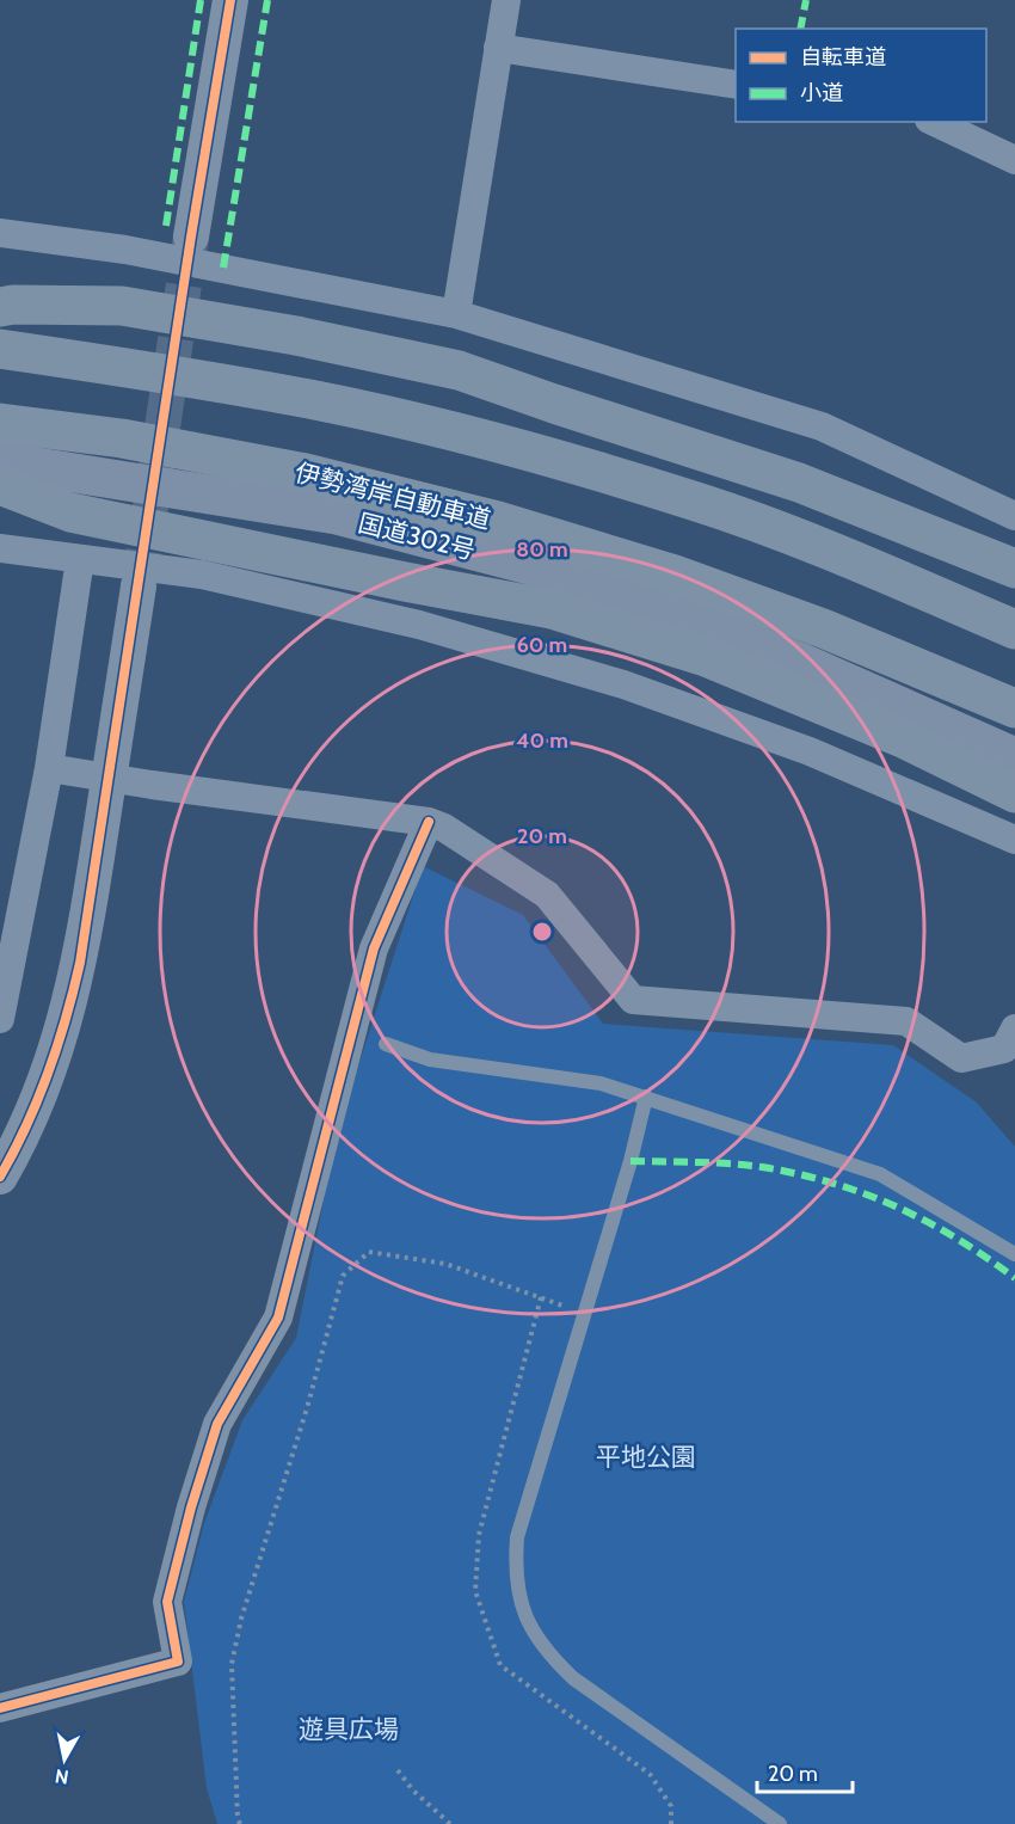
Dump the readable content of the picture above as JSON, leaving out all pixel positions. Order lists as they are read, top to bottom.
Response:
{
  "streets": {
    "highway": ["伊勢湾岸自動車道", "国道302号"]
  },
  "parks": ["平地公園", "遊具広場"],
  "legend": ["自転車道", "小道"],
  "scale_bar": "20 m",
  "north": "bottom",
  "rings": [
    "80 m",
    "60 m",
    "40 m",
    "20 m"
  ]
}
